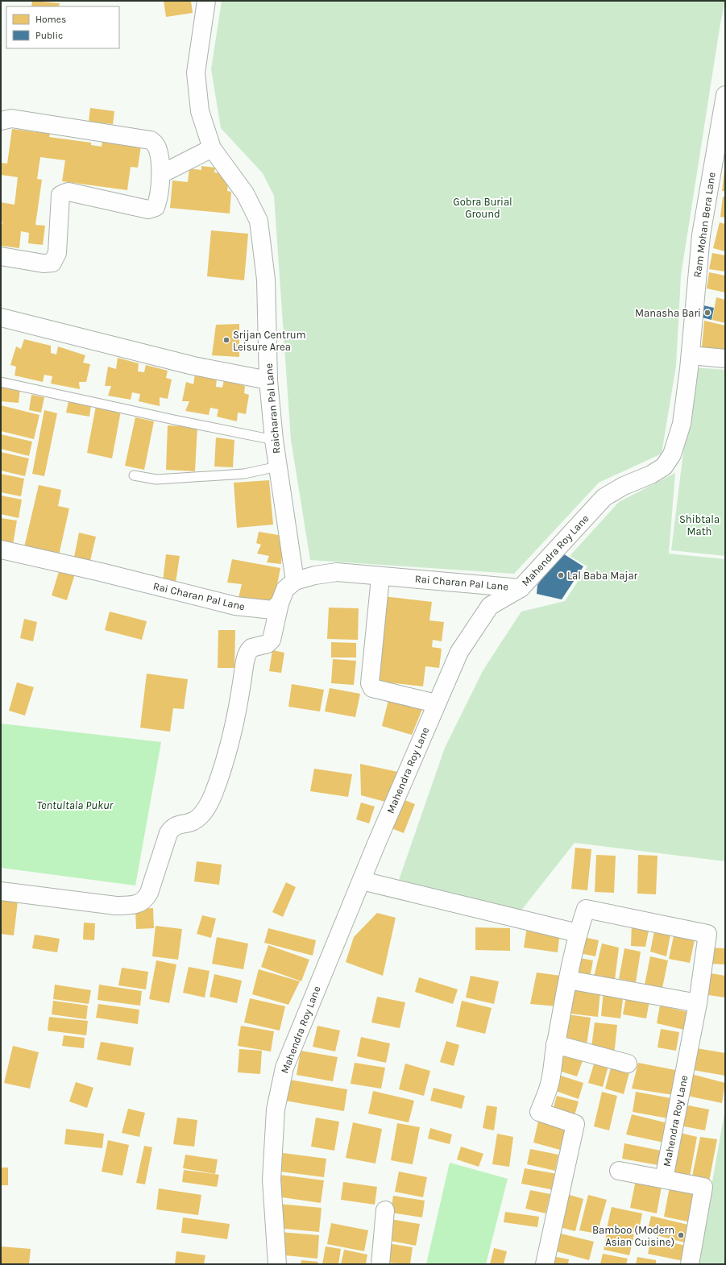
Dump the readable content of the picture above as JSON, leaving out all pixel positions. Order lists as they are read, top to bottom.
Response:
{
  "streets": {
    "street": [
      "Ram Mohan Bera Lane",
      "Raicharan Pal Lane",
      "Mahendra Roy Lane",
      "Rai Charan Pal Lane"
    ]
  },
  "crossings": [
    ["Ram Mohan Bera Lane", "Mahendra Roy Lane"],
    ["Raicharan Pal Lane", "Rai Charan Pal Lane"],
    ["Mahendra Roy Lane", "Rai Charan Pal Lane"]
  ],
  "water": ["Tentultala Pukur"],
  "parks": ["Gobra Burial Ground", "Shibtala Math"],
  "places": [
    "Manasha Bari",
    "Srijan Centrum Leisure Area",
    "Lal Baba Majar",
    "Bamboo (Modern Asian Cuisine)"
  ],
  "legend": ["Homes", "Public"]
}
